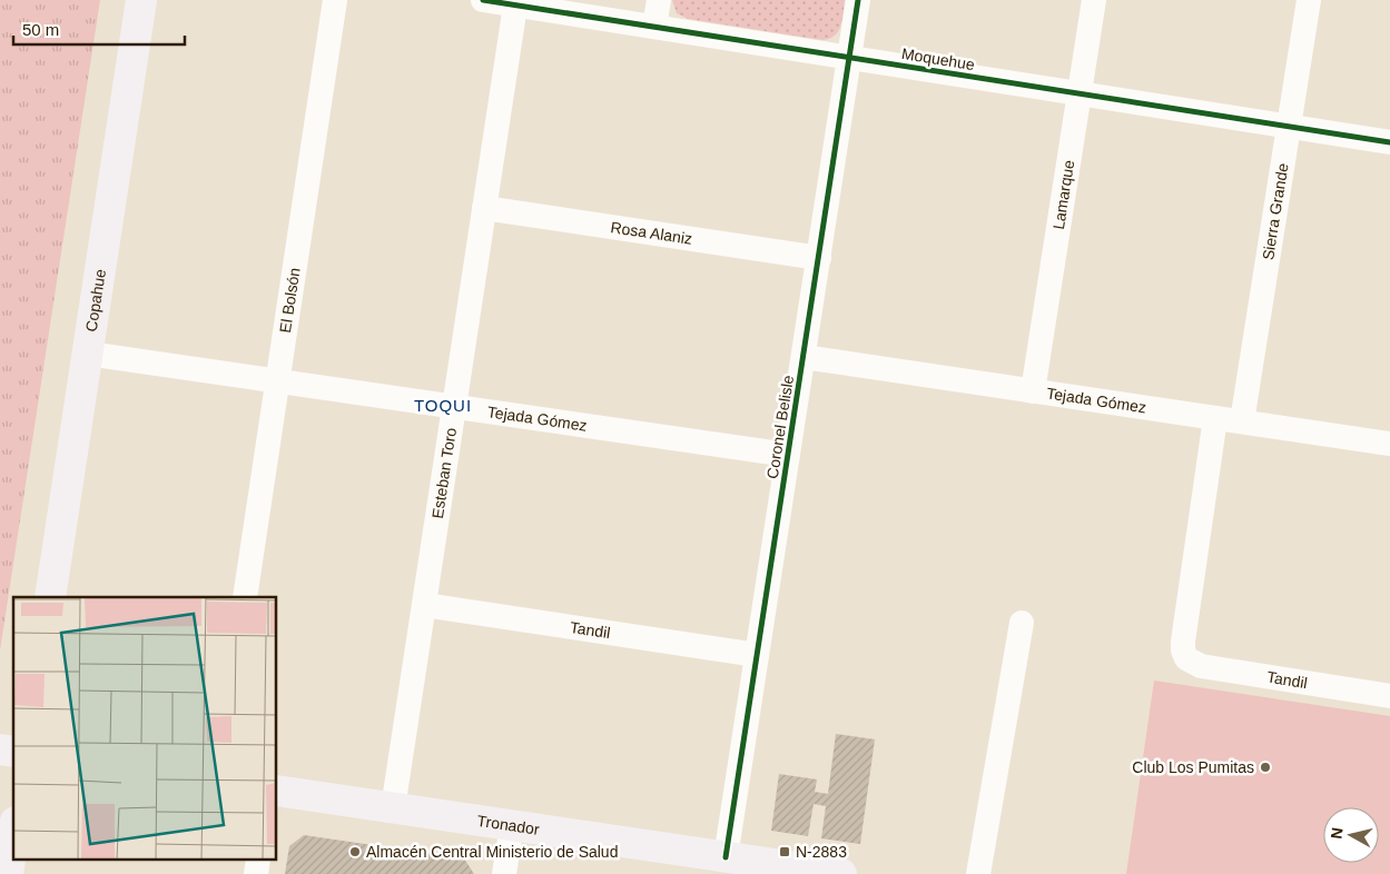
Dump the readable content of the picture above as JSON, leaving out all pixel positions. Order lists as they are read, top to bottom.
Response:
{
  "streets": {
    "street": [
      "Moquehue",
      "Lamarque",
      "Sierra Grande",
      "Rosa Alaniz",
      "Copahue",
      "El Bolsón",
      "Tejada Gómez",
      "Coronel Belisle",
      "Esteban Toro",
      "Tandil",
      "Tronador"
    ]
  },
  "crossings": [
    ["Moquehue", "Lamarque"],
    ["Moquehue", "Sierra Grande"],
    ["Moquehue", "Coronel Belisle"],
    ["Moquehue", "Esteban Toro"],
    ["Lamarque", "Tejada Gómez"],
    ["Sierra Grande", "Tejada Gómez"],
    ["Rosa Alaniz", "Coronel Belisle"],
    ["Rosa Alaniz", "Esteban Toro"],
    ["Copahue", "Tejada Gómez"],
    ["El Bolsón", "Tejada Gómez"],
    ["Tejada Gómez", "Coronel Belisle"],
    ["Tejada Gómez", "Esteban Toro"],
    ["Tejada Gómez", "Tandil"],
    ["Coronel Belisle", "Tandil"],
    ["Coronel Belisle", "Tronador"],
    ["Esteban Toro", "Tandil"],
    ["Esteban Toro", "Tronador"]
  ],
  "districts": ["TOQUI"],
  "places": {
    "other": ["Club Los Pumitas", "Almacén Central Ministerio de Salud"],
    "transit": ["N-2883"]
  },
  "scale_bar": "50 m",
  "north": "left"
}
